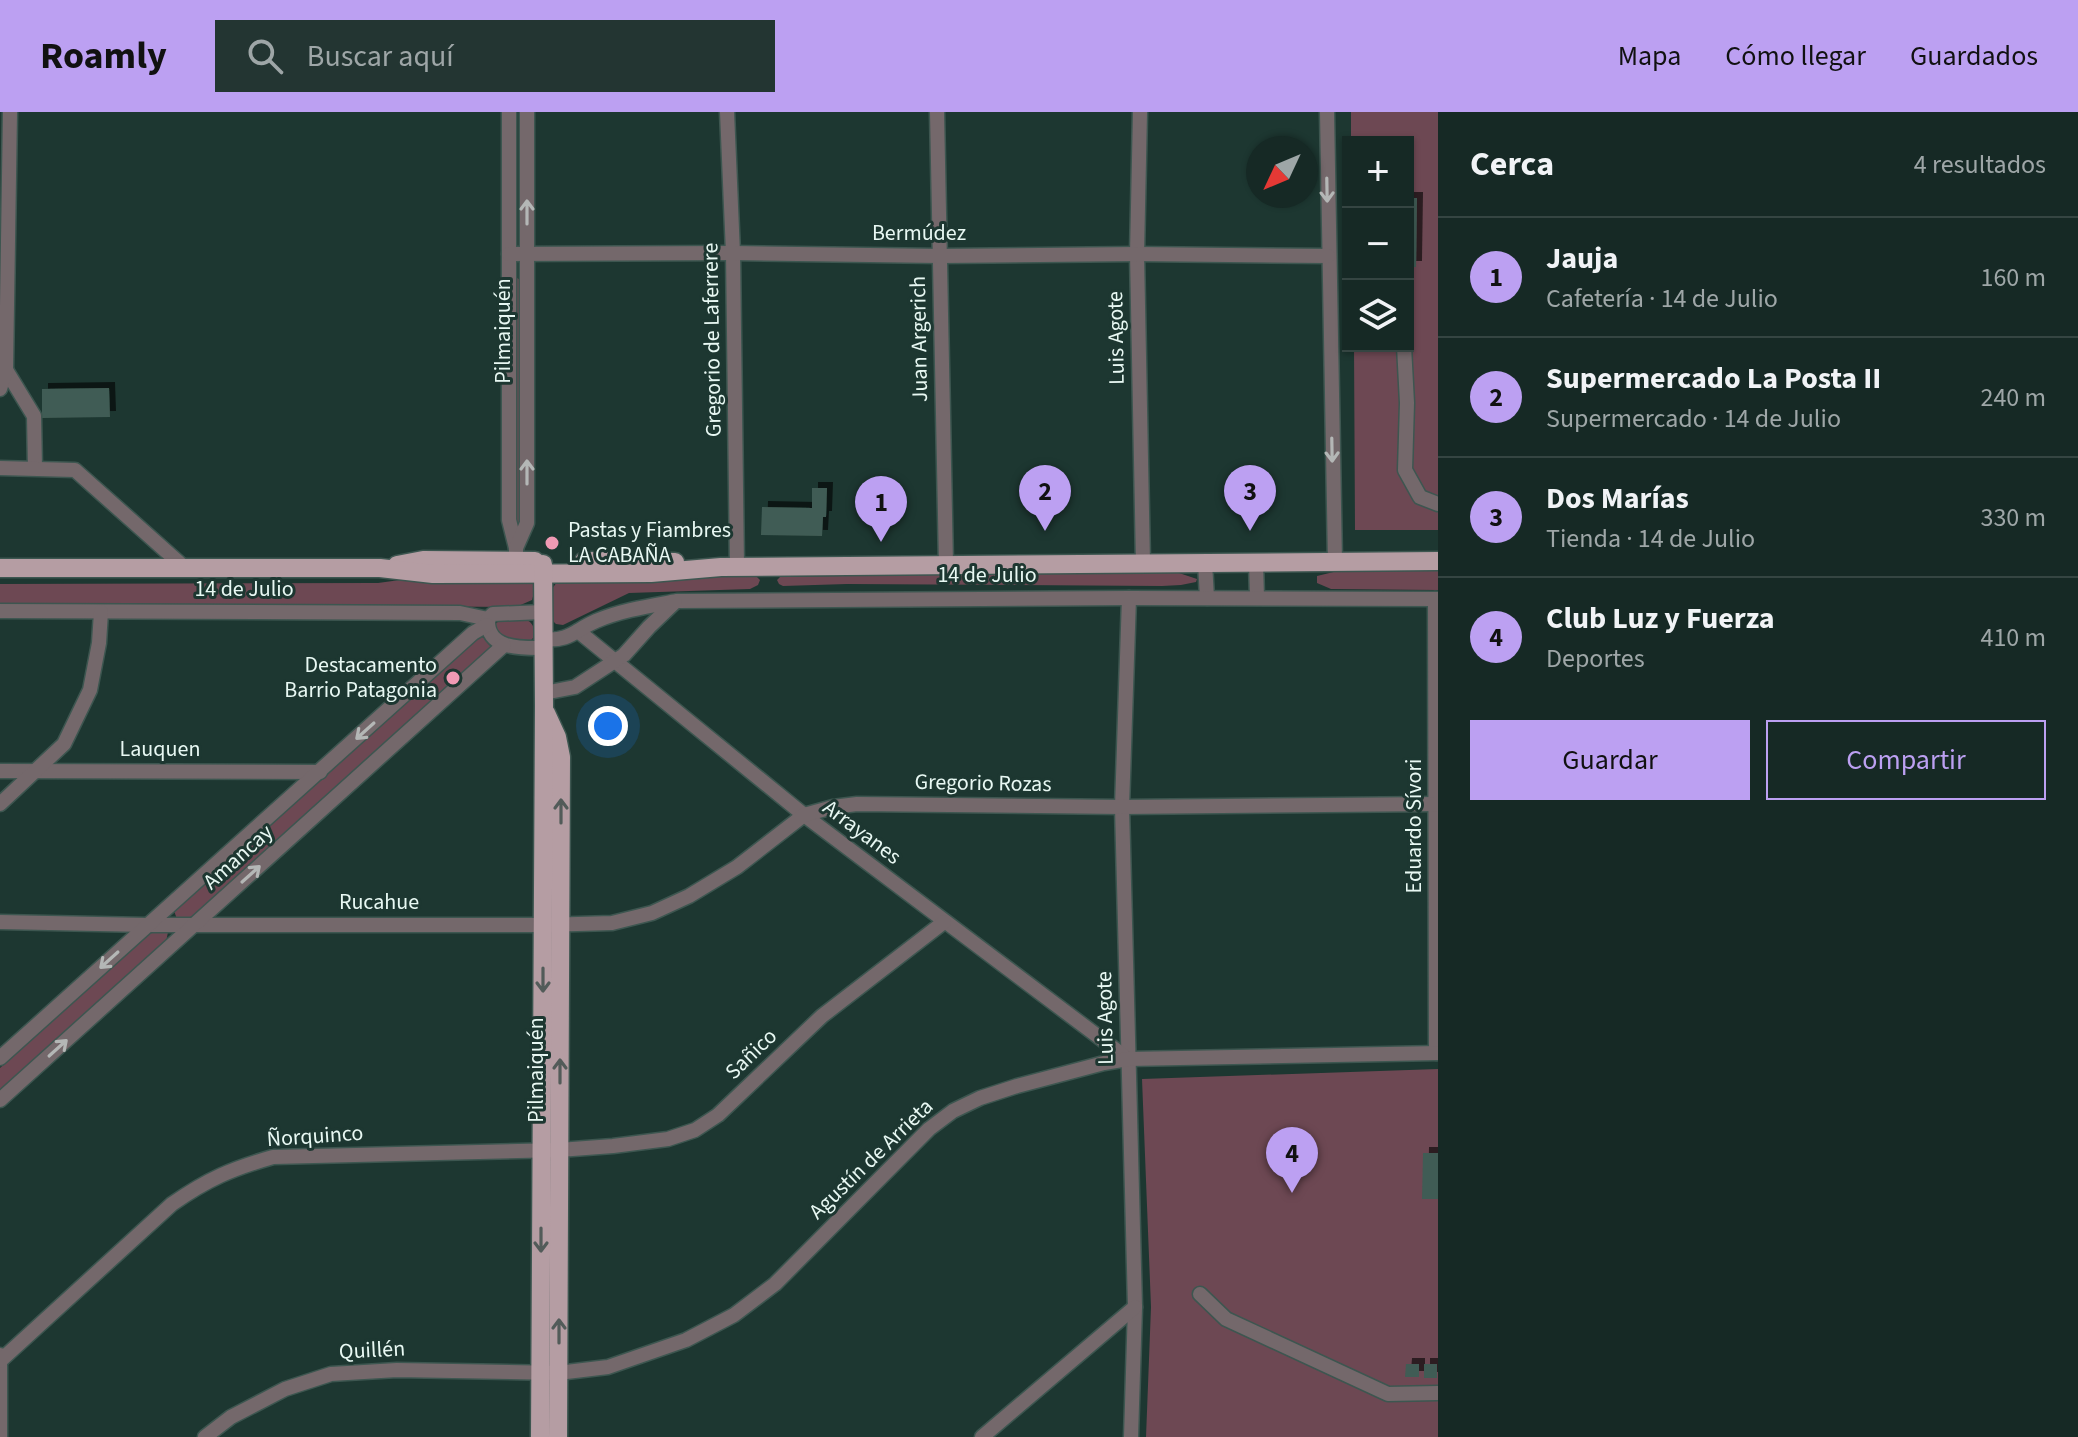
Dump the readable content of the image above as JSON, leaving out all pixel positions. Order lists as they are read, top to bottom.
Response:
{
  "streets": {
    "main road": ["Pilmaiquén", "14 de Julio"],
    "street": [
      "Bermúdez",
      "Luis Agote",
      "Juan Argerich",
      "Gregorio de Laferrere",
      "Lauquen",
      "Gregorio Rozas",
      "Eduardo Sívori",
      "Arrayanes",
      "Amancay",
      "Rucahue",
      "Sañico",
      "Ñorquinco",
      "Agustín de Arrieta",
      "Quillén"
    ]
  },
  "crossings": [
    ["Bermúdez", "Pilmaiquén"],
    ["Bermúdez", "Luis Agote"],
    ["Bermúdez", "Juan Argerich"],
    ["Bermúdez", "Gregorio de Laferrere"],
    ["Pilmaiquén", "14 de Julio"],
    ["Pilmaiquén", "Gregorio Rozas"],
    ["Pilmaiquén", "Rucahue"],
    ["Pilmaiquén", "Sañico"],
    ["Pilmaiquén", "Ñorquinco"],
    ["Pilmaiquén", "Agustín de Arrieta"],
    ["Pilmaiquén", "Quillén"],
    ["Luis Agote", "14 de Julio"],
    ["Luis Agote", "Gregorio Rozas"],
    ["Luis Agote", "Arrayanes"],
    ["Luis Agote", "Agustín de Arrieta"],
    ["Juan Argerich", "14 de Julio"],
    ["Gregorio de Laferrere", "14 de Julio"],
    ["14 de Julio", "Eduardo Sívori"],
    ["14 de Julio", "Arrayanes"],
    ["14 de Julio", "Amancay"],
    ["Lauquen", "Amancay"],
    ["Gregorio Rozas", "Eduardo Sívori"],
    ["Gregorio Rozas", "Arrayanes"],
    ["Gregorio Rozas", "Rucahue"],
    ["Eduardo Sívori", "Agustín de Arrieta"],
    ["Arrayanes", "Sañico"],
    ["Arrayanes", "Agustín de Arrieta"],
    ["Amancay", "Rucahue"],
    ["Sañico", "Ñorquinco"],
    ["Agustín de Arrieta", "Quillén"]
  ],
  "places": ["Pastas y Fiambres LA CABAÑA", "Destacamento Barrio Patagonia"],
  "north": "bottom left",
  "page": {
    "header": "Roamly",
    "search": "Buscar aquí",
    "nav": ["Mapa", "Cómo llegar", "Guardados"],
    "heading": ["Cerca", "4 resultados"],
    "map_buttons": ["+", "−"],
    "list": [
      {
        "mark": "1",
        "name": "Jauja",
        "note": "Cafetería · 14 de Julio",
        "value": "160 m"
      },
      {
        "mark": "2",
        "name": "Supermercado La Posta II",
        "note": "Supermercado · 14 de Julio",
        "value": "240 m"
      },
      {
        "mark": "3",
        "name": "Dos Marías",
        "note": "Tienda · 14 de Julio",
        "value": "330 m"
      },
      {
        "mark": "4",
        "name": "Club Luz y Fuerza",
        "note": "Deportes",
        "value": "410 m"
      }
    ],
    "pins": [
      "2",
      "3",
      "1",
      "4"
    ],
    "buttons": ["Guardar", "Compartir"]
  }
}
